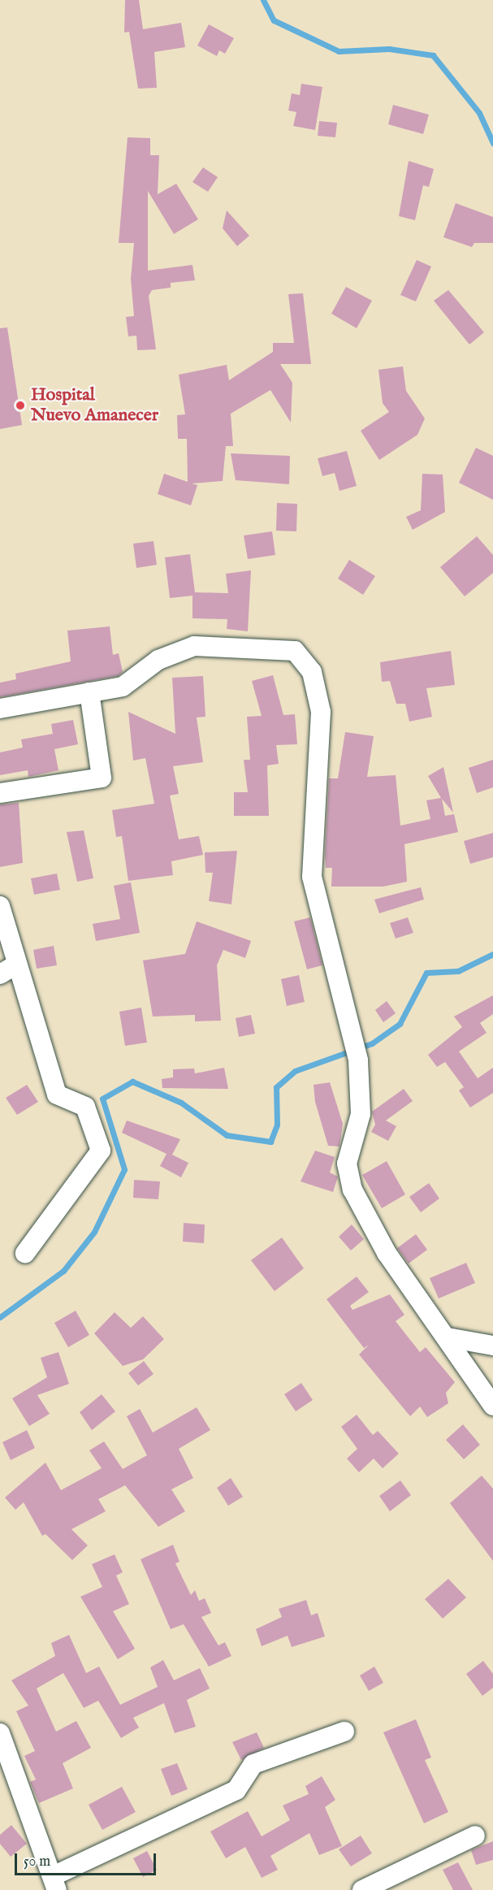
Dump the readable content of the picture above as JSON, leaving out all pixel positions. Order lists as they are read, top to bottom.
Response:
{
  "places": ["Hospital Nuevo Amanecer"],
  "scale_bar": "50 m"
}
